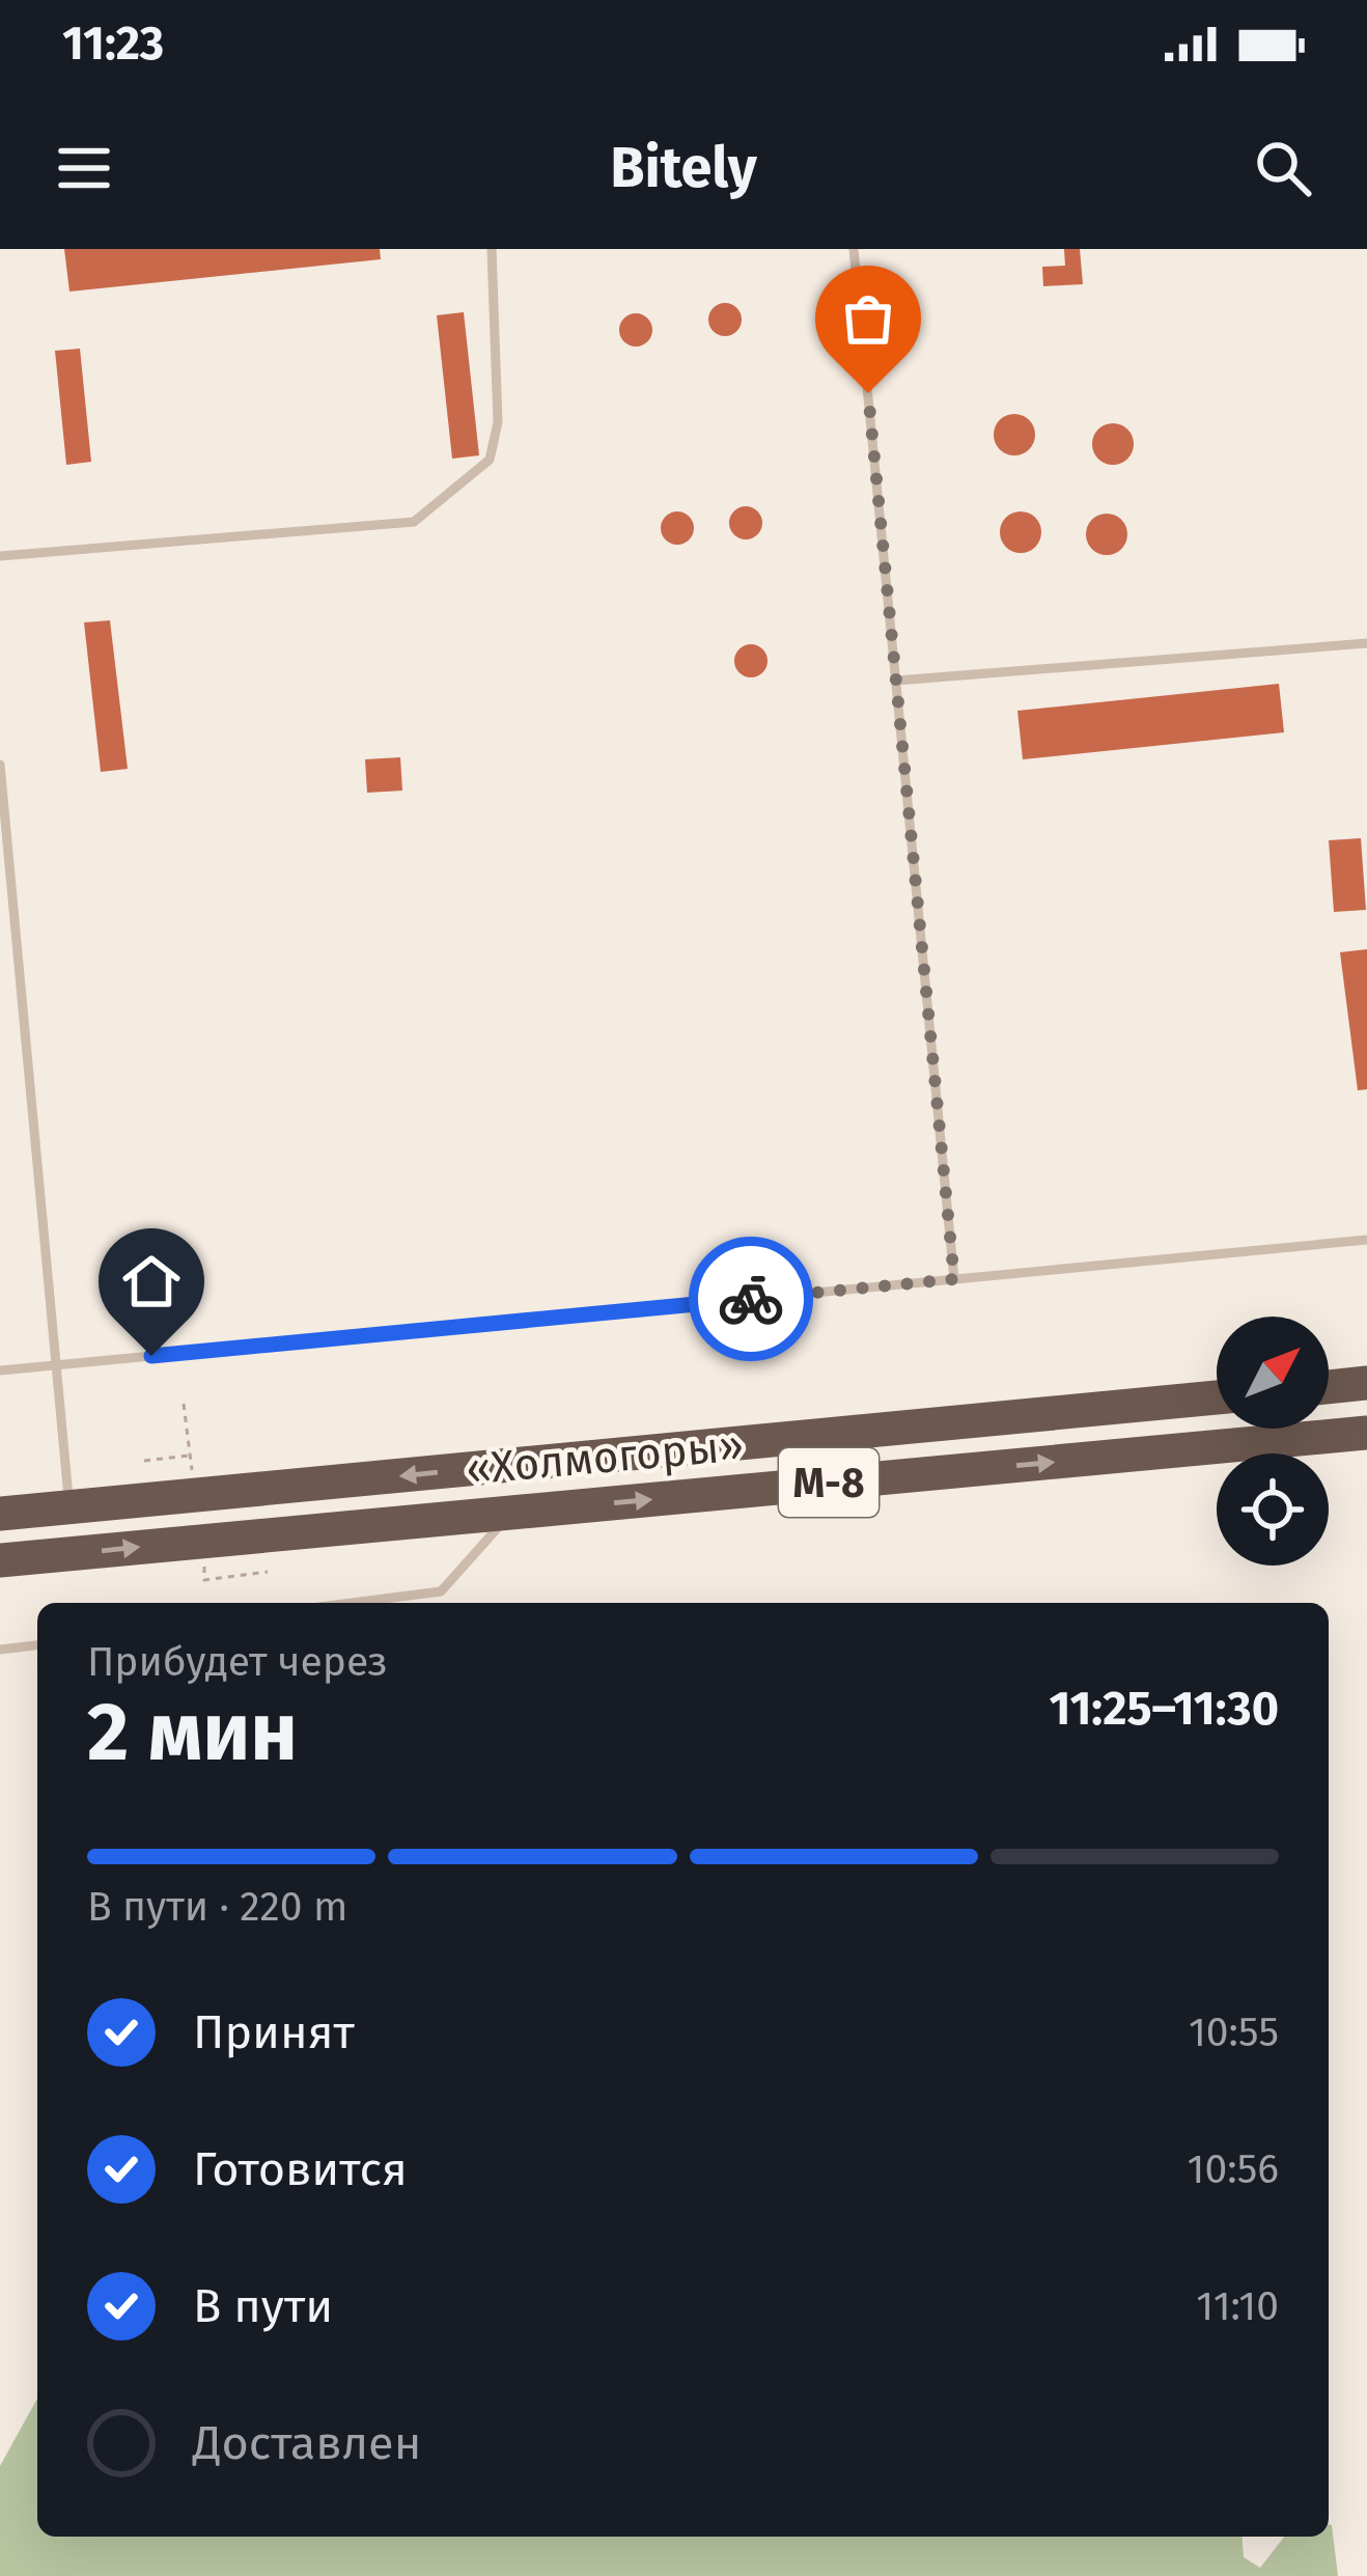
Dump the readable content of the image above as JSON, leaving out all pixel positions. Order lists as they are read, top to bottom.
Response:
{
  "streets": {
    "highway": ["«Холмогоры»", "М-8"]
  },
  "north": "top right",
  "page": {
    "status": "11:23",
    "header": "Bitely",
    "heading": ["2 мин", "Прибудет через", "11:25–11:30"],
    "bar": "В пути · 220 m",
    "list": [
      ["Принят", "10:55"],
      ["Готовится", "10:56"],
      ["В пути", "11:10"],
      "Доставлен"
    ]
  }
}
